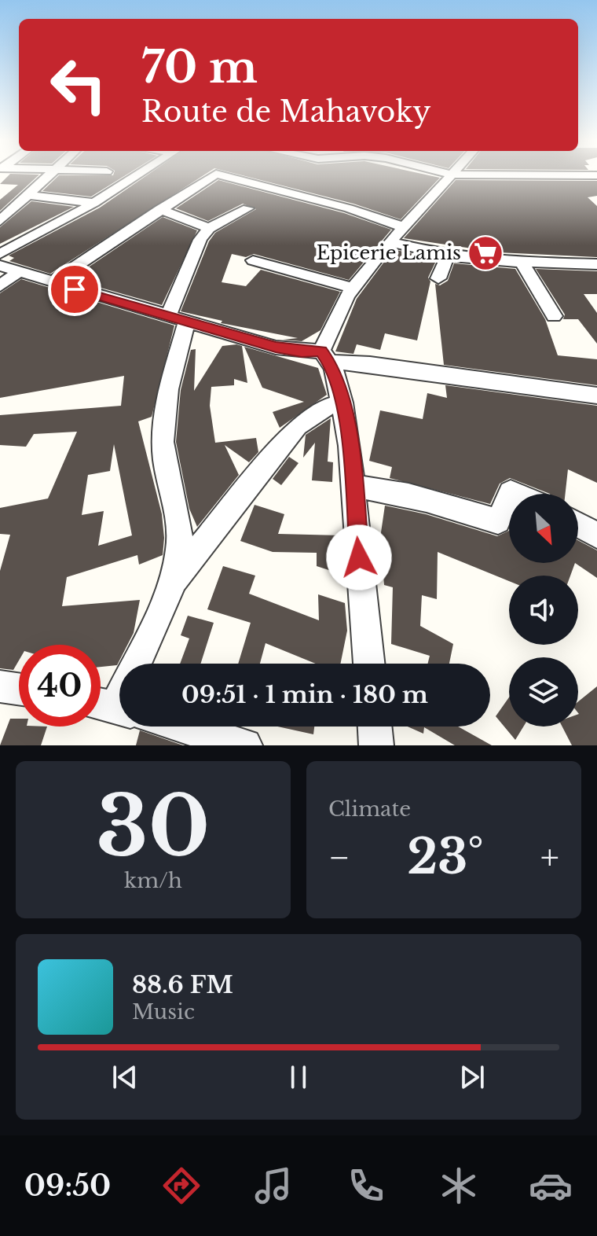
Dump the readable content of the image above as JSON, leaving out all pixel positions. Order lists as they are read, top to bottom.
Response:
{
  "places": {
    "supermarket": ["Epicerie Lamis"]
  },
  "north": "bottom right",
  "page": {
    "turn": ["70 m", "Route de Mahavoky"],
    "limit": "40",
    "trip": "09:51 · 1 min · 180 m",
    "tile": [
      ["30", "km/h"],
      "Climate"
    ],
    "heat": ["−", "23°", "+"],
    "song": ["88.6 FM", "Music"],
    "tabs": "09:50"
  }
}
